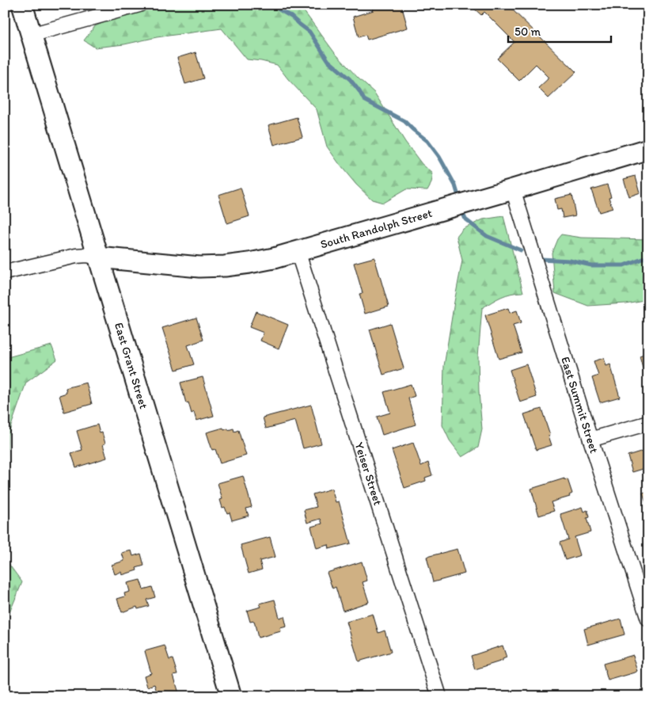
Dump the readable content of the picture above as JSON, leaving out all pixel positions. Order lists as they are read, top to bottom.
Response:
{
  "streets": {
    "main road": ["South Randolph Street", "East Grant Street"],
    "street": ["East Summit Street", "Yeiser Street"]
  },
  "crossings": [
    ["South Randolph Street", "East Grant Street"],
    ["South Randolph Street", "East Summit Street"],
    ["South Randolph Street", "Yeiser Street"]
  ],
  "scale_bar": "50 m"
}
